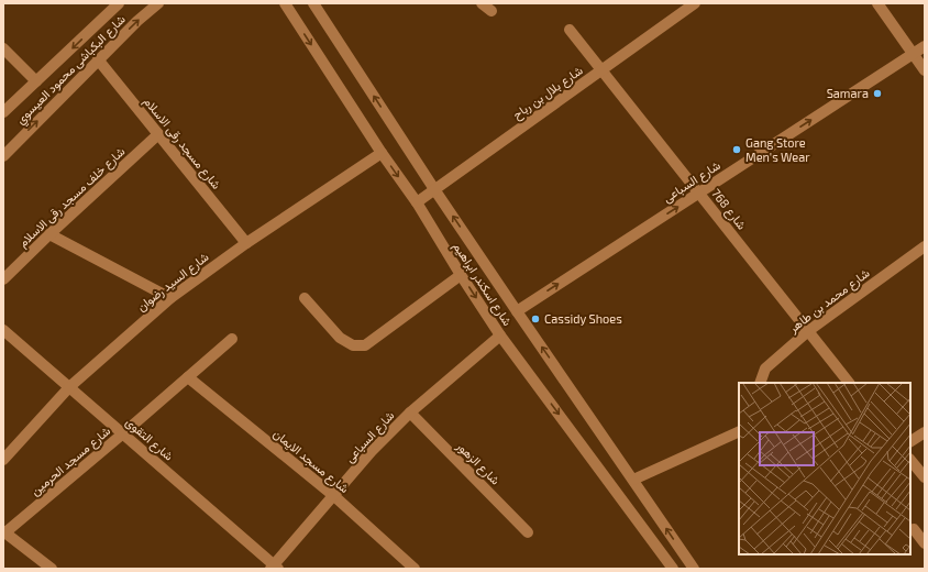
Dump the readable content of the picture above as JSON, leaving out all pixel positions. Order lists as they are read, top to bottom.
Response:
{
  "streets": {
    "street": [
      "شارع البكباشى محمود العيسوي",
      "شارع بلال بن رباح",
      "شارع مسجد رقى الاسلام",
      "شارع السباعى",
      "شارع خلف مسجد رقى الاسلام",
      "شارع 768",
      "شارع السيد رضوان",
      "شارع اسكندر ابراهيم",
      "شارع محمد بن طاهر",
      "شارع التقوى",
      "شارع مسجد الحرمين",
      "شارع مسجد الايمان",
      "شارع الزهور"
    ]
  },
  "crossings": [
    ["شارع البكباشى محمود العيسوي", "شارع مسجد رقى الاسلام"],
    ["شارع بلال بن رباح", "شارع 768"],
    ["شارع بلال بن رباح", "شارع اسكندر ابراهيم"],
    ["شارع مسجد رقى الاسلام", "شارع خلف مسجد رقى الاسلام"],
    ["شارع مسجد رقى الاسلام", "شارع السيد رضوان"],
    ["شارع السباعى", "شارع 768"],
    ["شارع السباعى", "شارع اسكندر ابراهيم"],
    ["شارع السباعى", "شارع التقوى"],
    ["شارع السباعى", "شارع مسجد الايمان"],
    ["شارع السباعى", "شارع الزهور"],
    ["شارع 768", "شارع محمد بن طاهر"],
    ["شارع السيد رضوان", "شارع اسكندر ابراهيم"],
    ["شارع السيد رضوان", "شارع التقوى"],
    ["شارع التقوى", "شارع مسجد الحرمين"],
    ["شارع مسجد الحرمين", "شارع مسجد الايمان"]
  ],
  "one_way": ["شارع السباعى"],
  "places": ["Samara", "Gang Store Men's Wear", "Cassidy Shoes"]
}
